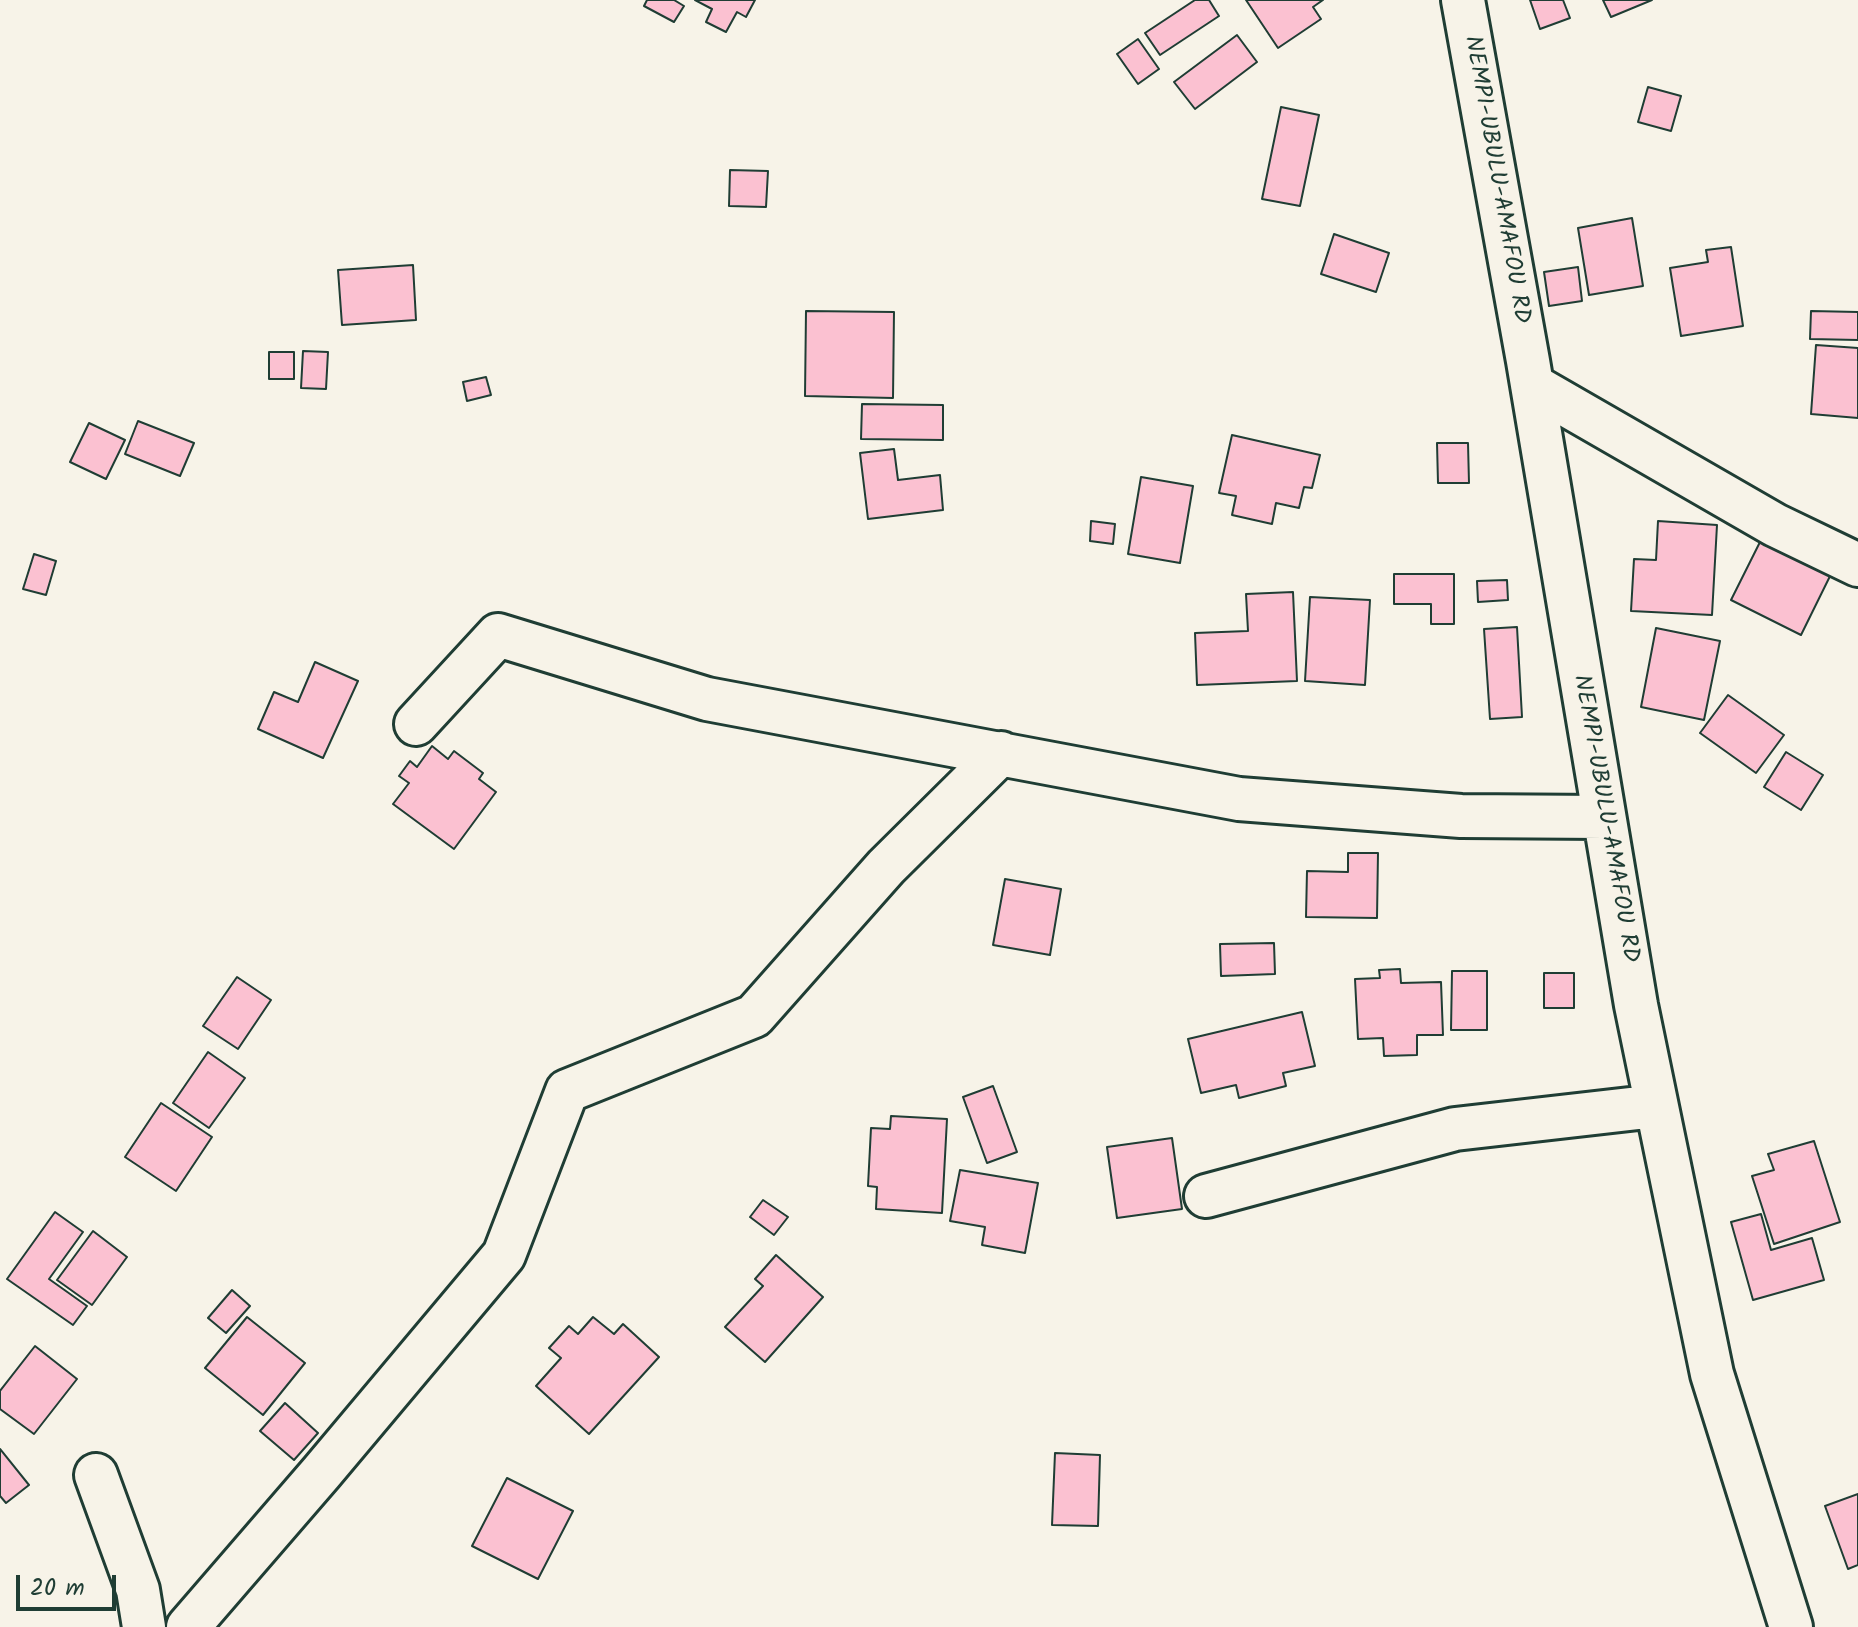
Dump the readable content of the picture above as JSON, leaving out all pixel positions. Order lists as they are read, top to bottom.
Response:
{
  "streets": {
    "street": ["NEMPI-UBULU-AMAFOU RD"]
  },
  "scale_bar": "20 m"
}
